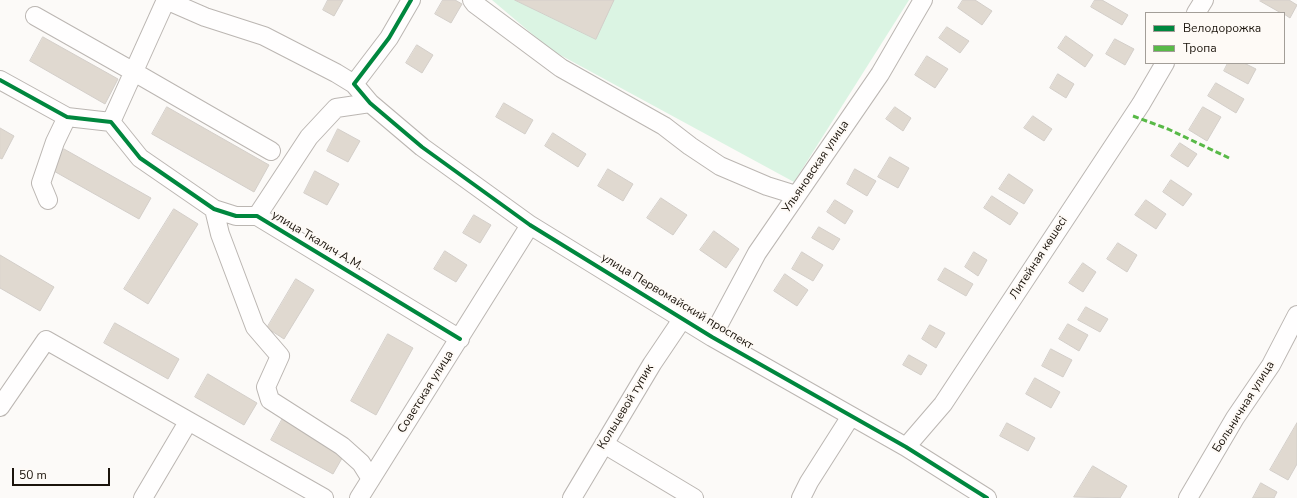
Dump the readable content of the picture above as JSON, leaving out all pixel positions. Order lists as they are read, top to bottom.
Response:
{
  "streets": {
    "street": [
      "Ульяновская улица",
      "улица Ткалич А.М.",
      "Литейная көшесі",
      "улица Первомайский проспект",
      "Советская улица",
      "Кольцевой тупик",
      "Больничная улица"
    ]
  },
  "crossings": [
    ["Ульяновская улица", "улица Первомайский проспект"],
    ["улица Ткалич А.М.", "Советская улица"],
    ["Литейная көшесі", "улица Первомайский проспект"],
    ["улица Первомайский проспект", "Советская улица"],
    ["улица Первомайский проспект", "Кольцевой тупик"]
  ],
  "legend": ["Велодорожка", "Тропа"],
  "scale_bar": "50 m"
}
